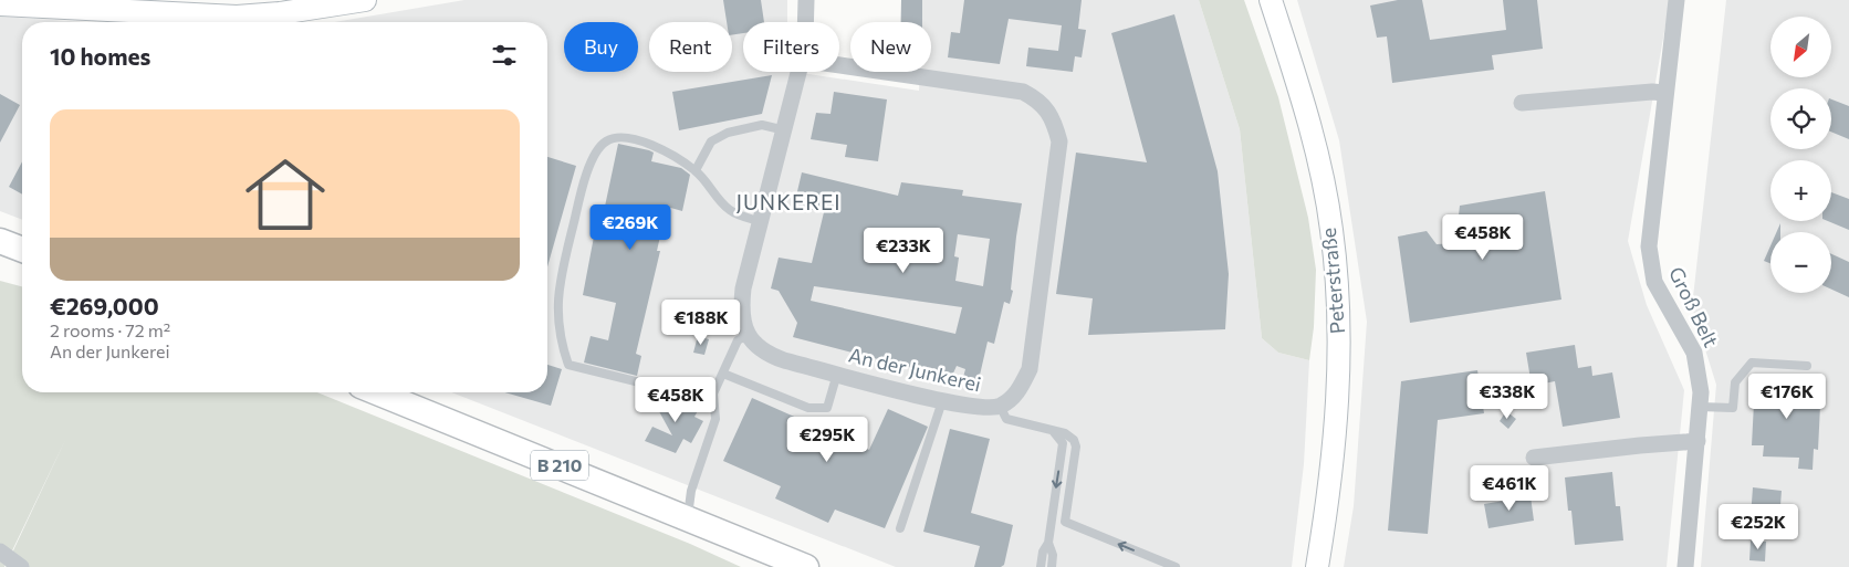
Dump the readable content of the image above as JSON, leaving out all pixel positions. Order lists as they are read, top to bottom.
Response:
{
  "streets": {
    "main road": ["Peterstraße", "B 210"],
    "street": ["Groß Belt", "An der Junkerei"]
  },
  "districts": ["JUNKEREI"],
  "north": "bottom left",
  "page": {
    "map_buttons": ["+", "−"],
    "chip": [
      "Buy",
      "Rent",
      "Filters",
      "New"
    ],
    "heading": "10 homes",
    "list": [
      {
        "name": "€269,000",
        "note": "2 rooms · 72 m² · An der Junkerei"
      }
    ],
    "price": [
      "€269K",
      "€458K",
      "€233K",
      "€188K",
      "€338K",
      "€176K",
      "€458K",
      "€295K",
      "€461K",
      "€252K"
    ]
  }
}
